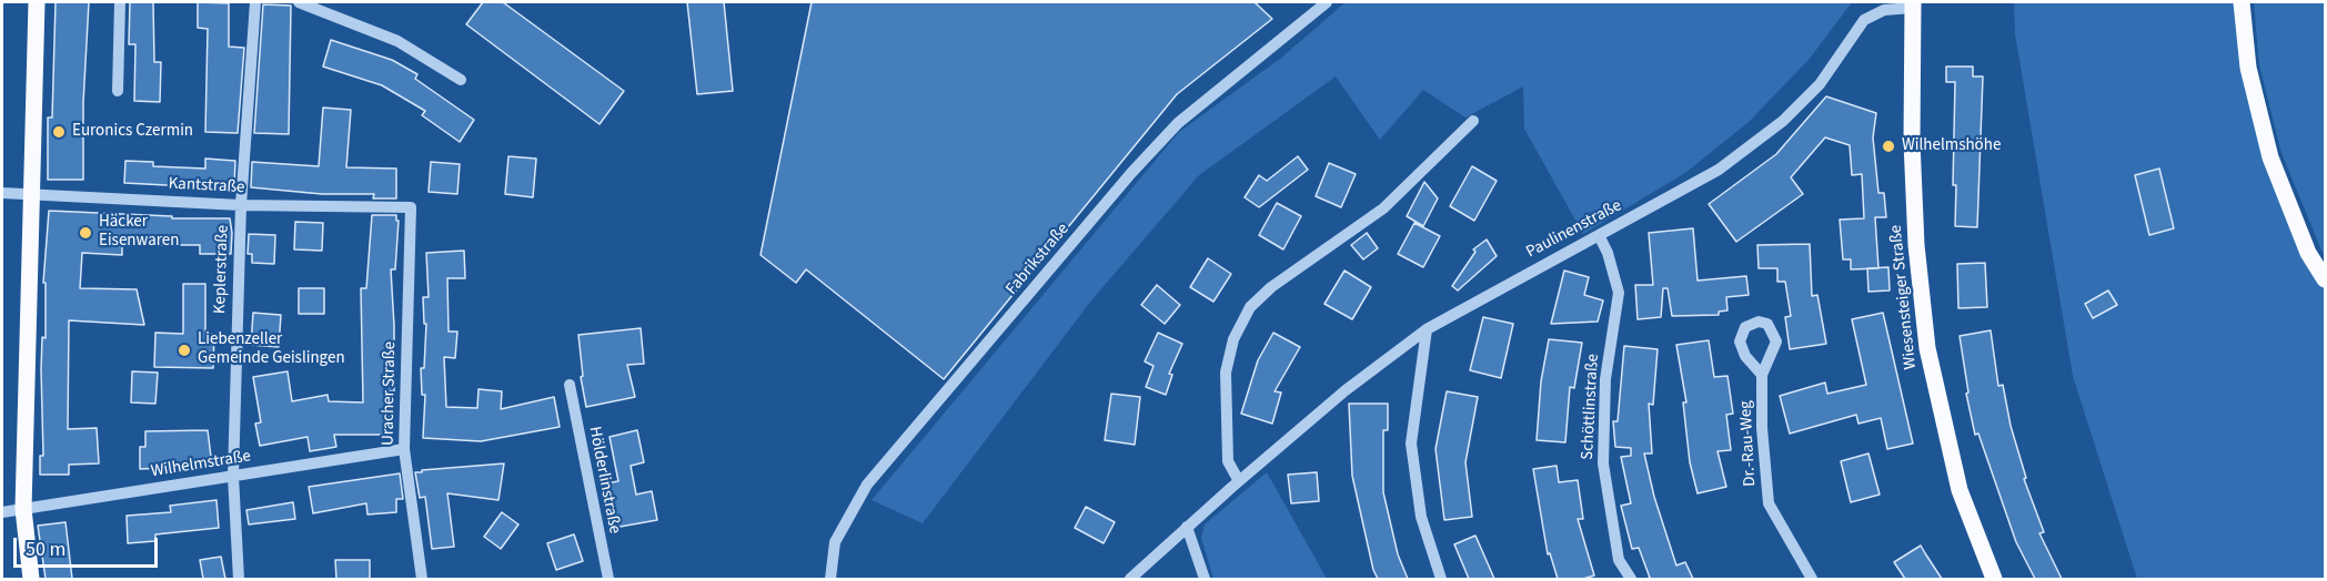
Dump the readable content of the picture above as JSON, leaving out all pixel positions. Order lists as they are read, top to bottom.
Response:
{
  "streets": {
    "main road": ["Wiesensteiger Straße"],
    "street": [
      "Kantstraße",
      "Paulinenstraße",
      "Fabrikstraße",
      "Keplerstraße",
      "Uracher Straße",
      "Schöttlinstraße",
      "Dr.-Rau-Weg",
      "Wilhelmstraße",
      "Hölderlinstraße"
    ]
  },
  "crossings": [
    ["Kantstraße", "Keplerstraße"],
    ["Kantstraße", "Uracher Straße"],
    ["Paulinenstraße", "Wiesensteiger Straße"],
    ["Paulinenstraße", "Schöttlinstraße"],
    ["Keplerstraße", "Wilhelmstraße"],
    ["Uracher Straße", "Wilhelmstraße"]
  ],
  "places": [
    "Euronics Czermin",
    "Wilhelmshöhe",
    "Häcker Eisenwaren",
    "Liebenzeller Gemeinde Geislingen"
  ],
  "scale_bar": "50 m"
}
